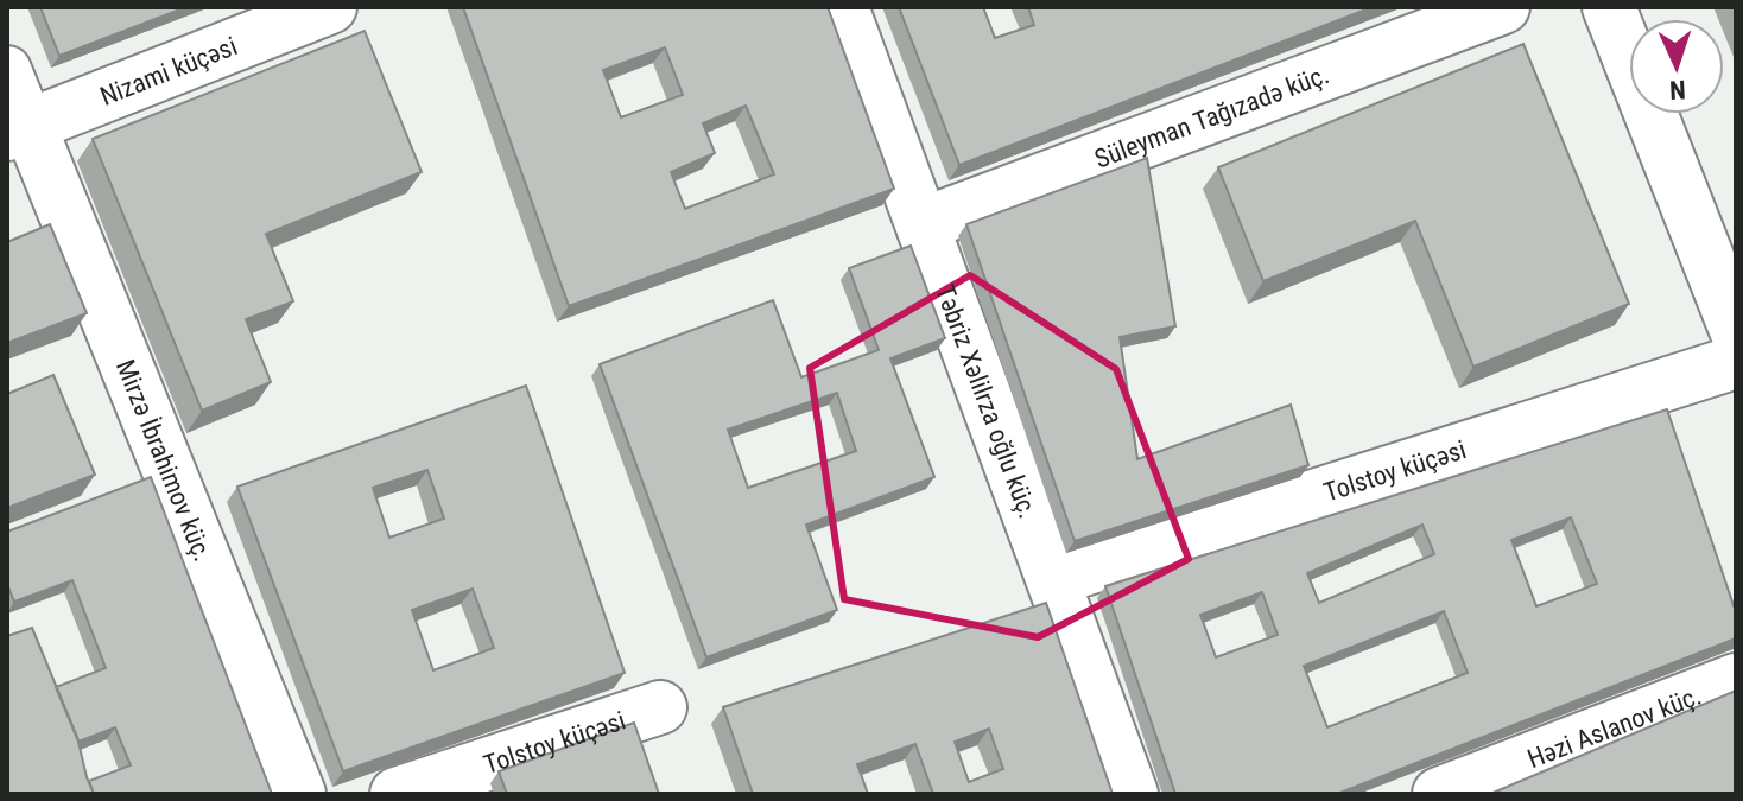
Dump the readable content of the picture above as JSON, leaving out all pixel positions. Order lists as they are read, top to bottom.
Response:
{
  "streets": {
    "street": [
      "Nizami küçəsi",
      "Süleyman Tağızadə küç.",
      "Təbriz Xəlilrza oğlu küç.",
      "Mirzə İbrahimov küç.",
      "Tolstoy küçəsi",
      "Həzi Aslanov küç."
    ]
  },
  "crossings": [
    ["Nizami küçəsi", "Mirzə İbrahimov küç."],
    ["Süleyman Tağızadə küç.", "Təbriz Xəlilrza oğlu küç."],
    ["Təbriz Xəlilrza oğlu küç.", "Tolstoy küçəsi"]
  ],
  "north": "bottom"
}
